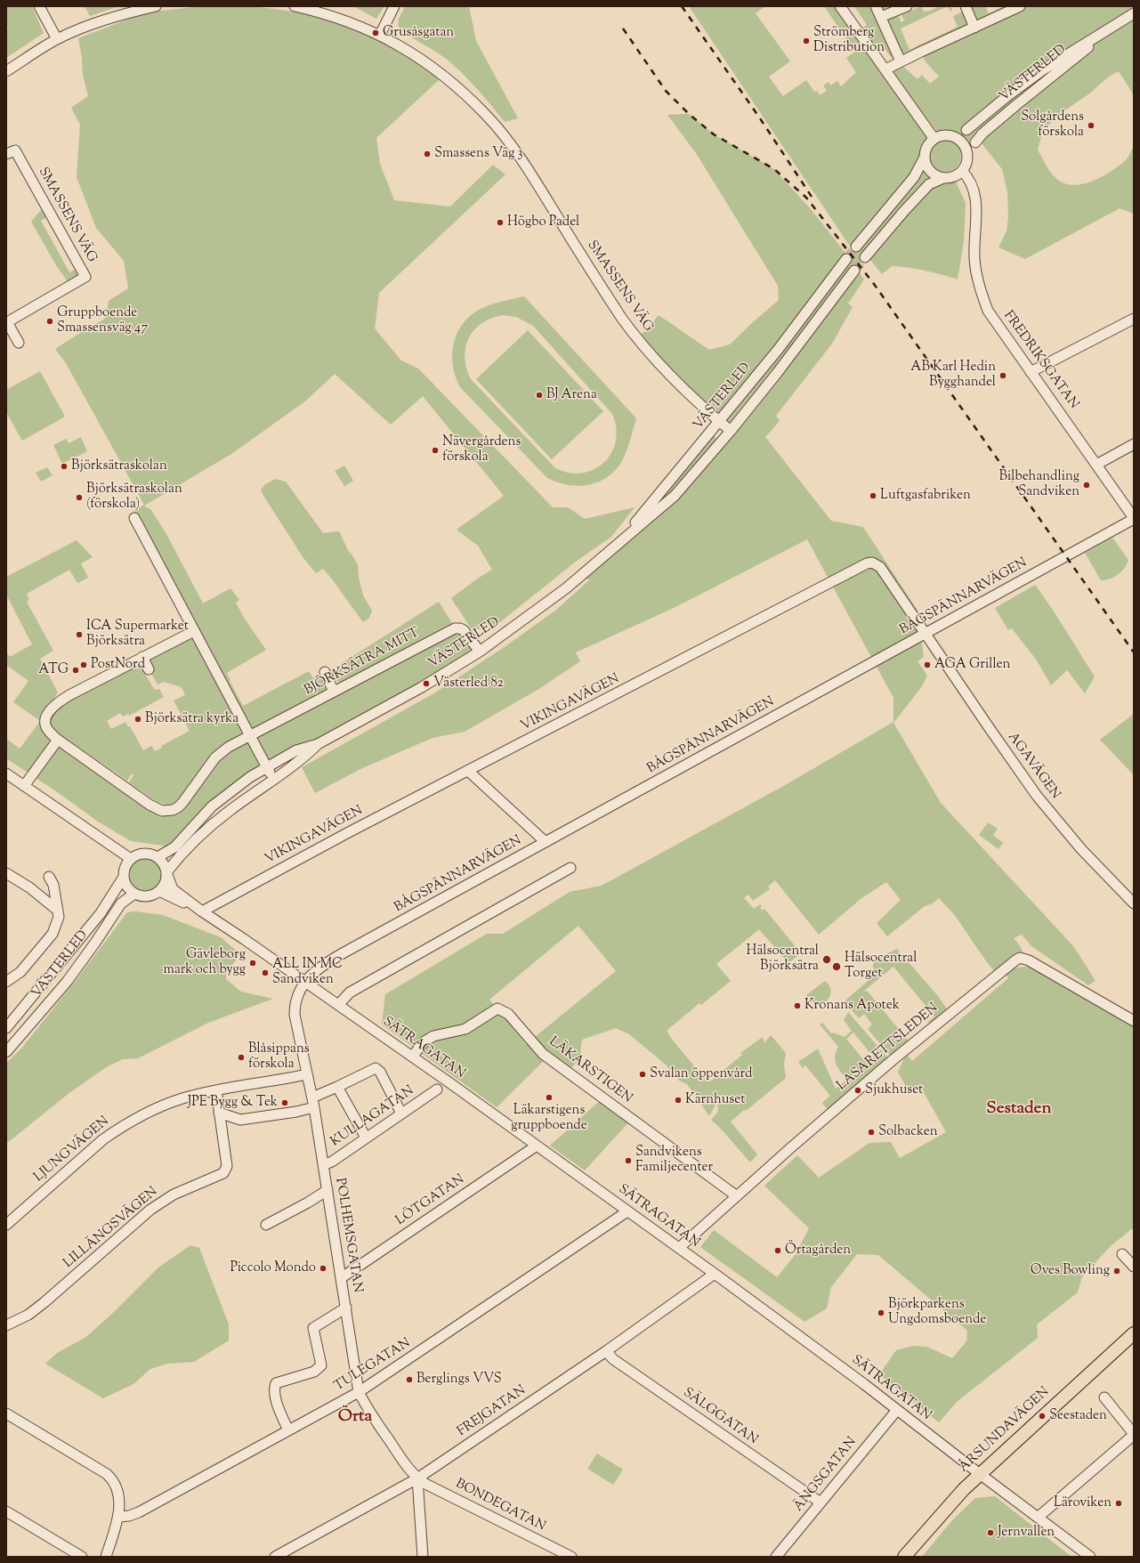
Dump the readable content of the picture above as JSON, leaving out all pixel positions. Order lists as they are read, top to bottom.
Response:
{
  "streets": {
    "main road": ["ÅRSUNDAVÄGEN"],
    "street": [
      "VÄSTERLED",
      "SMASSENS VÄG",
      "FREDRIKSGATAN",
      "BÅGSPÄNNARVÄGEN",
      "BJÖRKSÄTRA MITT",
      "VIKINGAVÄGEN",
      "AGAVÄGEN",
      "LASARETTSLEDEN",
      "SÄTRAGATAN",
      "LÄKARSTIGEN",
      "KULLAGATAN",
      "LJUNGVÄGEN",
      "LÖTGATAN",
      "LILLÄNGSVÄGEN",
      "POLHEMSGATAN",
      "TULEGATAN",
      "FREJGATAN",
      "SÄLGGATAN",
      "ÄNGSGATAN",
      "BONDEGATAN"
    ]
  },
  "crossings": [
    ["VÄSTERLED", "SMASSENS VÄG"],
    ["VÄSTERLED", "FREDRIKSGATAN"],
    ["VÄSTERLED", "BJÖRKSÄTRA MITT"],
    ["VÄSTERLED", "SÄTRAGATAN"],
    ["FREDRIKSGATAN", "BÅGSPÄNNARVÄGEN"],
    ["BÅGSPÄNNARVÄGEN", "VIKINGAVÄGEN"],
    ["BÅGSPÄNNARVÄGEN", "AGAVÄGEN"],
    ["BÅGSPÄNNARVÄGEN", "SÄTRAGATAN"],
    ["BÅGSPÄNNARVÄGEN", "POLHEMSGATAN"],
    ["VIKINGAVÄGEN", "AGAVÄGEN"],
    ["VIKINGAVÄGEN", "SÄTRAGATAN"],
    ["LASARETTSLEDEN", "SÄTRAGATAN"],
    ["LASARETTSLEDEN", "LÄKARSTIGEN"],
    ["SÄTRAGATAN", "LÄKARSTIGEN"],
    ["SÄTRAGATAN", "LÖTGATAN"],
    ["SÄTRAGATAN", "POLHEMSGATAN"],
    ["SÄTRAGATAN", "TULEGATAN"],
    ["SÄTRAGATAN", "FREJGATAN"],
    ["SÄTRAGATAN", "ÅRSUNDAVÄGEN"],
    ["SÄTRAGATAN", "ÄNGSGATAN"],
    ["KULLAGATAN", "POLHEMSGATAN"],
    ["LJUNGVÄGEN", "LILLÄNGSVÄGEN"],
    ["LJUNGVÄGEN", "POLHEMSGATAN"],
    ["LÖTGATAN", "POLHEMSGATAN"],
    ["POLHEMSGATAN", "TULEGATAN"],
    ["POLHEMSGATAN", "FREJGATAN"],
    ["POLHEMSGATAN", "BONDEGATAN"],
    ["FREJGATAN", "SÄLGGATAN"],
    ["FREJGATAN", "BONDEGATAN"],
    ["SÄLGGATAN", "ÄNGSGATAN"]
  ],
  "districts": ["Sestaden", "Örta"],
  "places": [
    "Grusåsgatan",
    "Strömberg Distribution",
    "Solgårdens förskola",
    "Smassens Väg 3",
    "Högbo Padel",
    "Gruppboende Smassensväg 47",
    "AB Karl Hedin Bygghandel",
    "BJ Arena",
    "Nävergårdens förskola",
    "Björksätraskolan",
    "Bilbehandling Sandviken",
    "Luftgasfabriken",
    "Björksätraskolan (förskola)",
    "ICA Supermarket Björksätra",
    "PostNord",
    "AGA Grillen",
    "ATG",
    "Västerled 82",
    "Björksätra kyrka",
    "Hälsocentral Björksätra",
    "Gävleborg mark och bygg",
    "Hälsocentral Torget",
    "ALL IN MC Sandviken",
    "Kronans Apotek",
    "Blåsippans förskola",
    "Svalan öppenvård",
    "Sjukhuset",
    "Läkarstigens gruppboende",
    "Kärnhuset",
    "JPE Bygg & Tek",
    "Solbacken",
    "Sandvikens Familjecenter",
    "Örtagården",
    "Piccolo Mondo",
    "Oves Bowling",
    "Björkparkens Ungdomsboende",
    "Berglings VVS",
    "Seestaden",
    "Läroviken",
    "Jernvallen"
  ]
}
